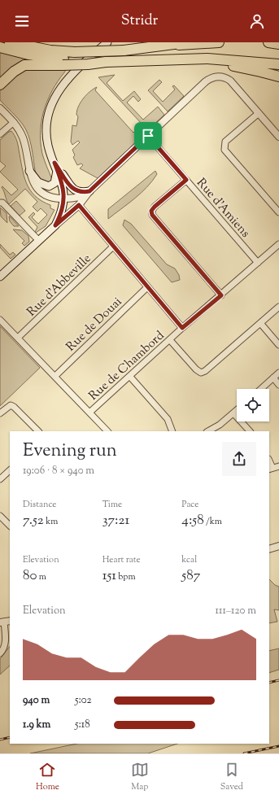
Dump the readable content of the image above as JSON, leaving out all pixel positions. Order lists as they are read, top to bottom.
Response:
{
  "streets": {
    "street": [
      "Rue d'Amiens",
      "Rue d'Abbeville",
      "Rue de Douai",
      "Rue de Chambord"
    ]
  },
  "crossings": [
    ["Rue d'Amiens", "Rue de Chambord"]
  ],
  "page": {
    "header": "Stridr",
    "heading": ["Evening run", "19:06 · 8 × 940 m"],
    "stats": [
      ["Distance", "7.52 km"],
      ["Time", "37:21"],
      ["Pace", "4:58 /km"],
      ["Elevation", "80 m"],
      ["Heart rate", "151 bpm"],
      ["kcal", "587"]
    ],
    "chart": ["Elevation", "111–120 m"],
    "list": [
      {
        "name": "940 m",
        "note": "5:02"
      },
      {
        "name": "1.9 km",
        "note": "5:18"
      }
    ],
    "tabs": ["Home", "Map", "Saved"]
  }
}
